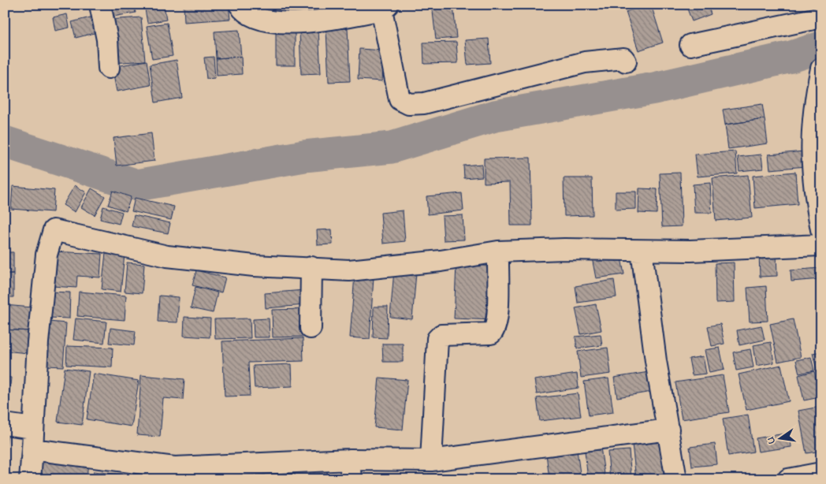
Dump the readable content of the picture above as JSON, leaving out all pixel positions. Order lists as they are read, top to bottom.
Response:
{
  "north": "left"
}
